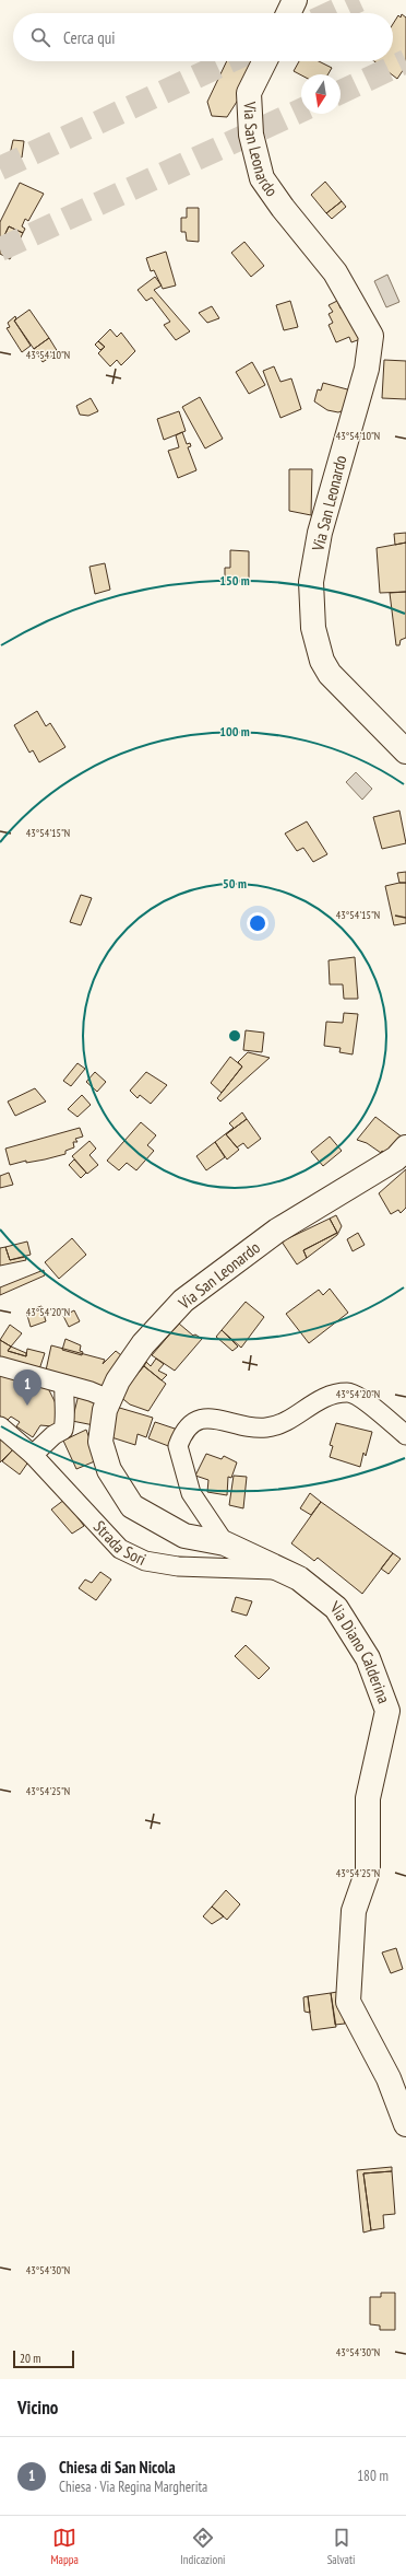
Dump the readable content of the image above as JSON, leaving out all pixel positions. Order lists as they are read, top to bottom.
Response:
{
  "streets": {
    "main road": ["Via San Leonardo", "Via Diano Calderina"],
    "street": ["Strada Sori"]
  },
  "crossings": [
    ["Via San Leonardo", "Via Diano Calderina"],
    ["Strada Sori", "Via Diano Calderina"]
  ],
  "scale_bar": "20 m",
  "north": "bottom",
  "page": {
    "search": "Cerca qui",
    "pins": "1",
    "scale": "20 m",
    "heading": "Vicino",
    "list": [
      {
        "mark": "1",
        "name": "Chiesa di San Nicola",
        "note": "Chiesa · Via Regina Margherita",
        "value": "180 m"
      }
    ],
    "nav": ["Mappa", "Indicazioni", "Salvati"]
  },
  "coordinates": [
    "43°54'10\"N",
    "43°54'15\"N",
    "43°54'20\"N",
    "43°54'25\"N",
    "43°54'30\"N"
  ],
  "rings": ["150 m", "100 m", "50 m"]
}
